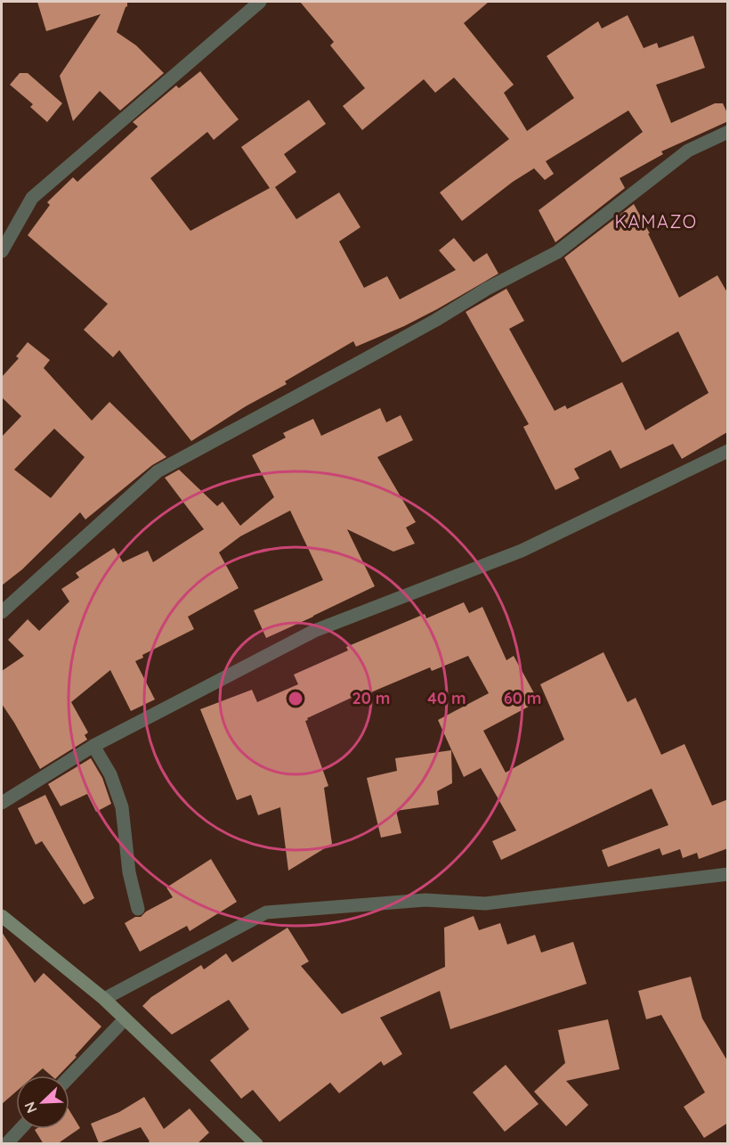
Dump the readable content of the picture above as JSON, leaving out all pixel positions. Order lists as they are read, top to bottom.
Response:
{
  "districts": ["KAMAZO"],
  "north": "bottom left",
  "rings": ["20 m", "40 m", "60 m"]
}
